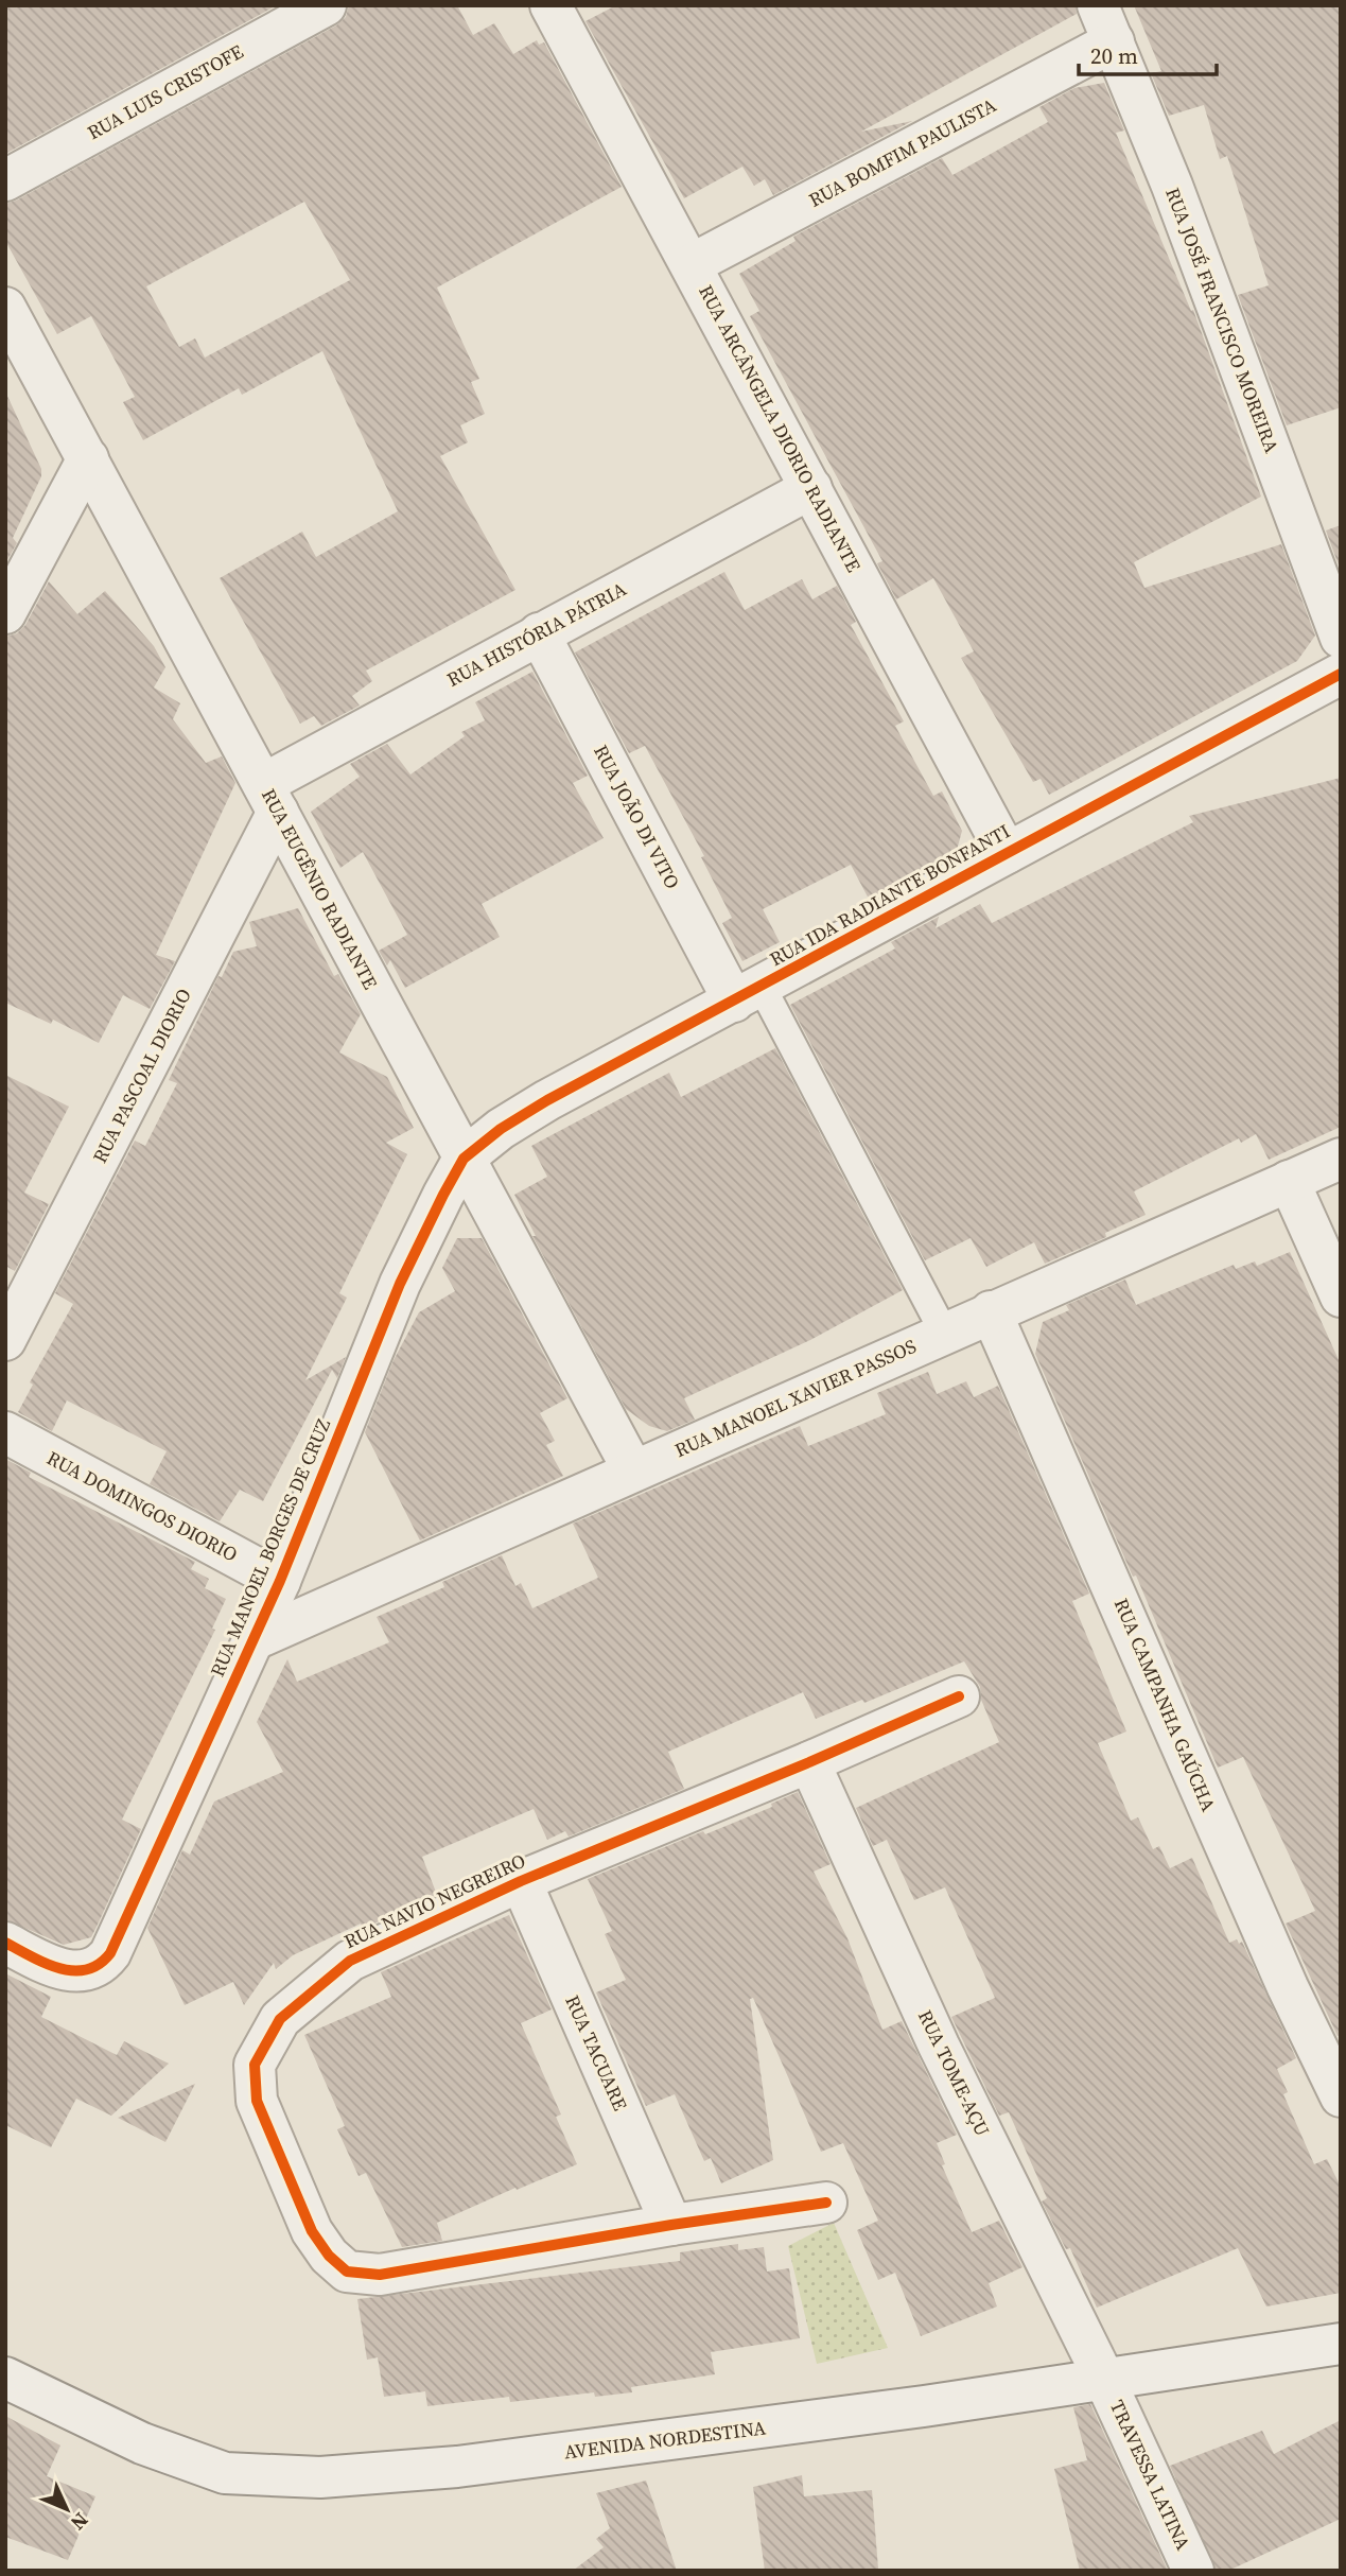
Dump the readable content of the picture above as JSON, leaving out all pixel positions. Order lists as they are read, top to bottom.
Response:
{
  "streets": {
    "street": [
      "RUA LUIS CRISTOFE",
      "RUA BOMFIM PAULISTA",
      "RUA JOSÉ FRANCISCO MOREIRA",
      "RUA ARCÂNGELA DIORIO RADIANTE",
      "RUA HISTÓRIA PÁTRIA",
      "RUA JOÃO DI VITO",
      "RUA EUGÊNIO RADIANTE",
      "RUA IDA RADIANTE BONFANTI",
      "RUA PASCOAL DIORIO",
      "RUA MANOEL XAVIER PASSOS",
      "RUA DOMINGOS DIORIO",
      "RUA MANOEL BORGES DE CRUZ",
      "RUA CAMPANHA GAÚCHA",
      "RUA NAVIO NEGREIRO",
      "RUA TACUARE",
      "RUA TOME-AÇU",
      "AVENIDA NORDESTINA",
      "TRAVESSA LATINA"
    ]
  },
  "crossings": [
    ["RUA BOMFIM PAULISTA", "RUA JOSÉ FRANCISCO MOREIRA"],
    ["RUA BOMFIM PAULISTA", "RUA ARCÂNGELA DIORIO RADIANTE"],
    ["RUA ARCÂNGELA DIORIO RADIANTE", "RUA HISTÓRIA PÁTRIA"],
    ["RUA ARCÂNGELA DIORIO RADIANTE", "RUA IDA RADIANTE BONFANTI"],
    ["RUA HISTÓRIA PÁTRIA", "RUA JOÃO DI VITO"],
    ["RUA HISTÓRIA PÁTRIA", "RUA EUGÊNIO RADIANTE"],
    ["RUA HISTÓRIA PÁTRIA", "RUA PASCOAL DIORIO"],
    ["RUA JOÃO DI VITO", "RUA IDA RADIANTE BONFANTI"],
    ["RUA EUGÊNIO RADIANTE", "RUA IDA RADIANTE BONFANTI"],
    ["RUA EUGÊNIO RADIANTE", "RUA PASCOAL DIORIO"],
    ["RUA EUGÊNIO RADIANTE", "RUA MANOEL XAVIER PASSOS"],
    ["RUA EUGÊNIO RADIANTE", "RUA MANOEL BORGES DE CRUZ"],
    ["RUA IDA RADIANTE BONFANTI", "RUA MANOEL BORGES DE CRUZ"],
    ["RUA MANOEL XAVIER PASSOS", "RUA MANOEL BORGES DE CRUZ"],
    ["RUA MANOEL XAVIER PASSOS", "RUA CAMPANHA GAÚCHA"],
    ["RUA DOMINGOS DIORIO", "RUA MANOEL BORGES DE CRUZ"],
    ["RUA NAVIO NEGREIRO", "RUA TACUARE"],
    ["RUA NAVIO NEGREIRO", "RUA TOME-AÇU"],
    ["RUA TOME-AÇU", "AVENIDA NORDESTINA"],
    ["RUA TOME-AÇU", "TRAVESSA LATINA"],
    ["AVENIDA NORDESTINA", "TRAVESSA LATINA"]
  ],
  "scale_bar": "20 m",
  "north": "bottom right"
}
